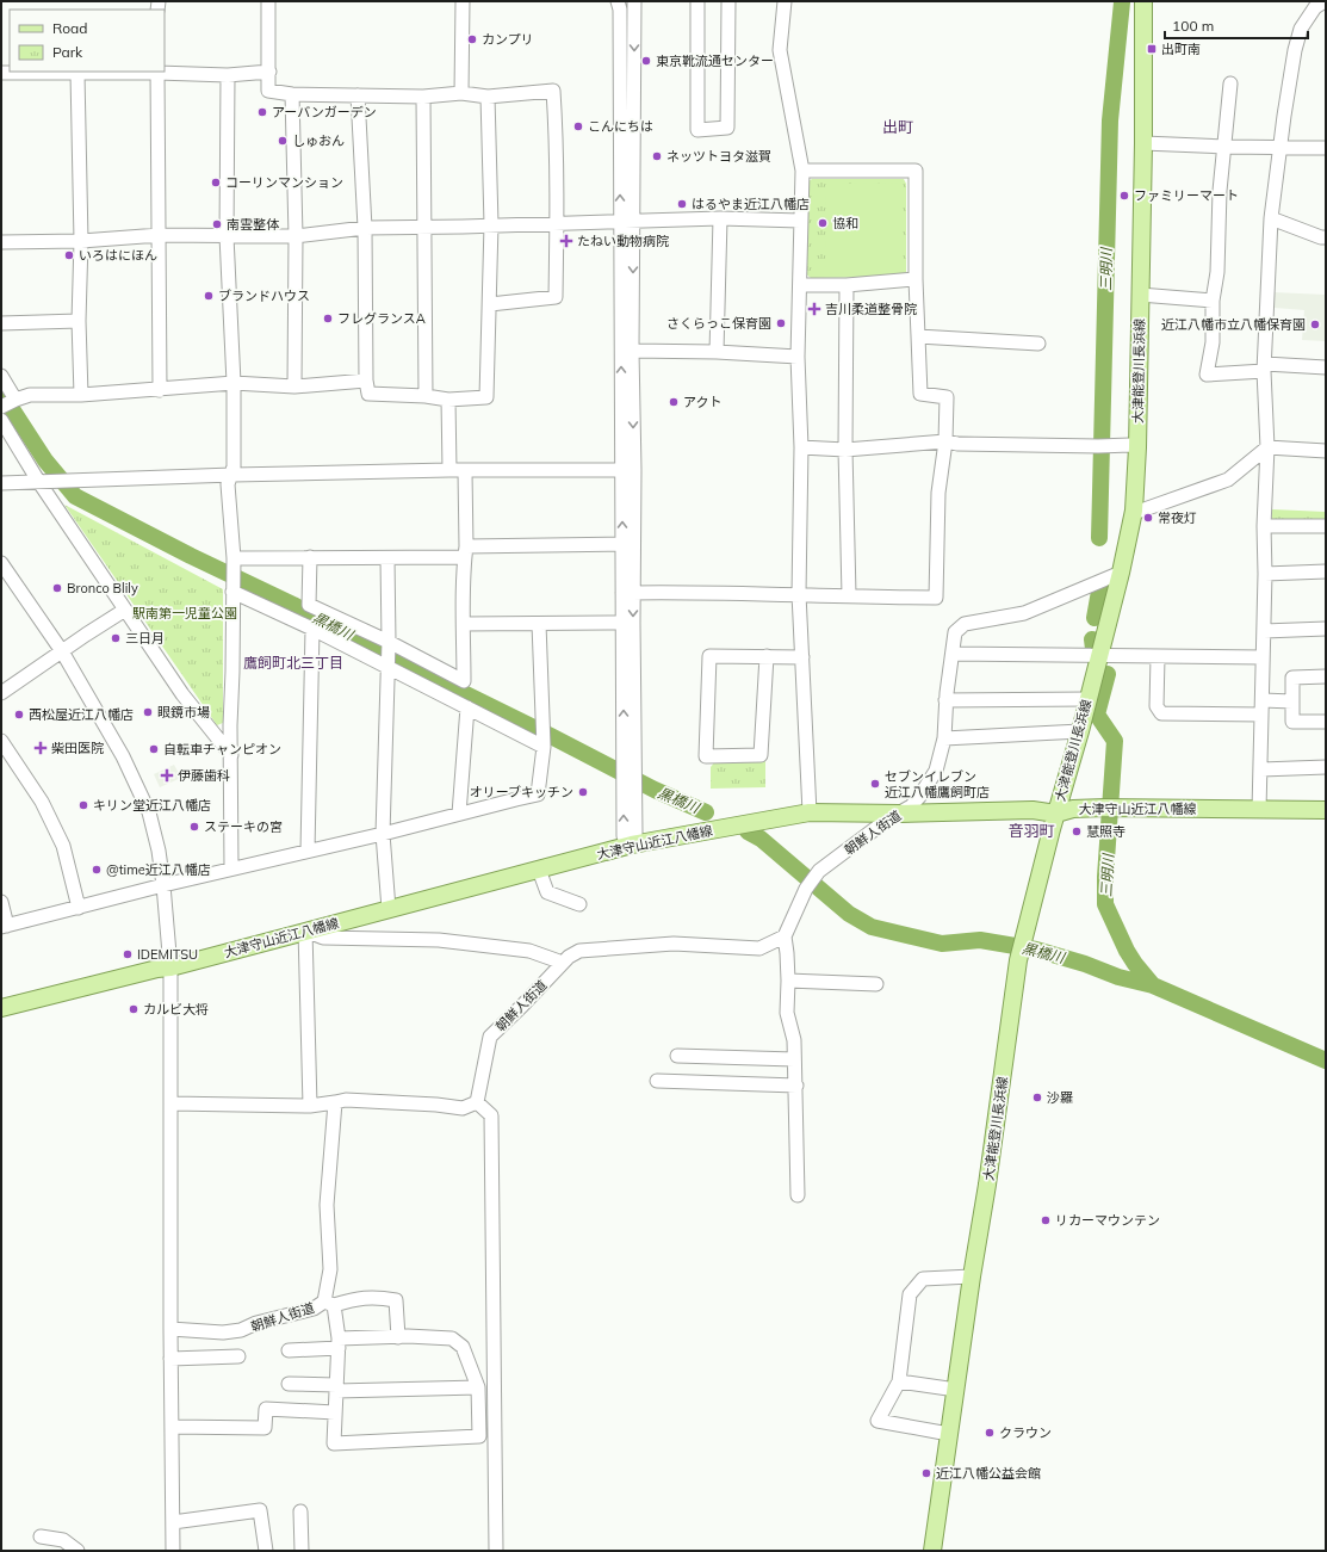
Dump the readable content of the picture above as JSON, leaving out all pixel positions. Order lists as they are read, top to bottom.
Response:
{
  "streets": {
    "main road": ["大津能登川長浜線", "大津守山近江八幡線"],
    "street": ["朝鮮人街道"]
  },
  "crossings": [
    ["大津能登川長浜線", "大津守山近江八幡線"],
    ["大津能登川長浜線", "朝鮮人街道"],
    ["大津守山近江八幡線", "朝鮮人街道"]
  ],
  "districts": ["出町", "鷹飼町北三丁目", "音羽町"],
  "water": ["三明川", "黒橋川"],
  "parks": ["駅南第一児童公園"],
  "places": {
    "other": [
      "カンプリ",
      "東京靴流通センター",
      "アーバンガーデン",
      "こんにちは",
      "しゅおん",
      "ネッツトヨタ滋賀",
      "コーリンマンション",
      "ファミリーマート",
      "はるやま近江八幡店",
      "協和",
      "南雲整体",
      "いろはにほん",
      "ブランドハウス",
      "フレグランスA",
      "さくらっこ保育園",
      "近江八幡市立八幡保育園",
      "アクト",
      "常夜灯",
      "Bronco Blily",
      "三日月",
      "眼鏡市場",
      "西松屋近江八幡店",
      "自転車チャンピオン",
      "セブンイレブン 近江八幡鷹飼町店",
      "オリーブキッチン",
      "キリン堂近江八幡店",
      "ステーキの宮",
      "慧照寺",
      "@time近江八幡店",
      "IDEMITSU",
      "カルビ大将",
      "沙羅",
      "リカーマウンテン",
      "クラウン",
      "近江八幡公益会館"
    ],
    "transit": ["出町南"],
    "health": [
      "たねい動物病院",
      "吉川柔道整骨院",
      "柴田医院",
      "伊藤歯科"
    ]
  },
  "legend": ["Road", "Park"],
  "scale_bar": "100 m"
}
